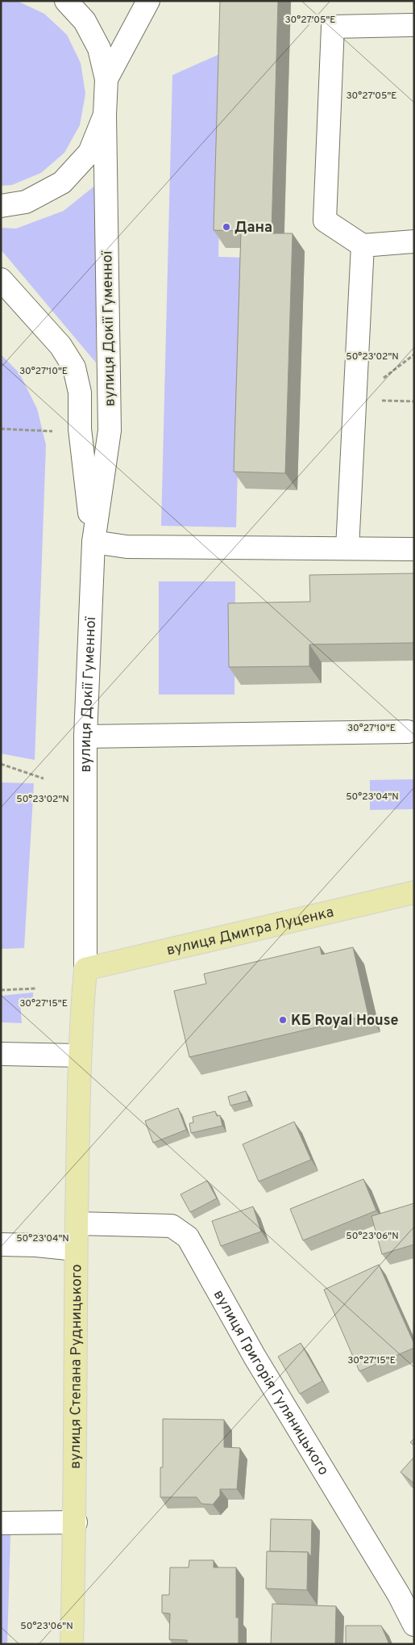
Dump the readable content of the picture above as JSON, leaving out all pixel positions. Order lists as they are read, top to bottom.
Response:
{
  "streets": {
    "main road": ["вулиця Дмитра Луценка", "вулиця Степана Рудницького"],
    "street": ["вулиця Докії Гуменної", "вулиця Григорія Гуляницького"]
  },
  "crossings": [
    ["вулиця Докії Гуменної", "вулиця Дмитра Луценка"],
    ["вулиця Докії Гуменної", "вулиця Степана Рудницького"],
    ["вулиця Дмитра Луценка", "вулиця Степана Рудницького"],
    ["вулиця Степана Рудницького", "вулиця Григорія Гуляницького"]
  ],
  "places": ["Дана", "КБ Royal House"],
  "coordinates": [
    "30°27'05\"E",
    "50°23'02\"N",
    "30°27'10\"E",
    "50°23'04\"N",
    "30°27'15\"E",
    "50°23'06\"N"
  ]
}
